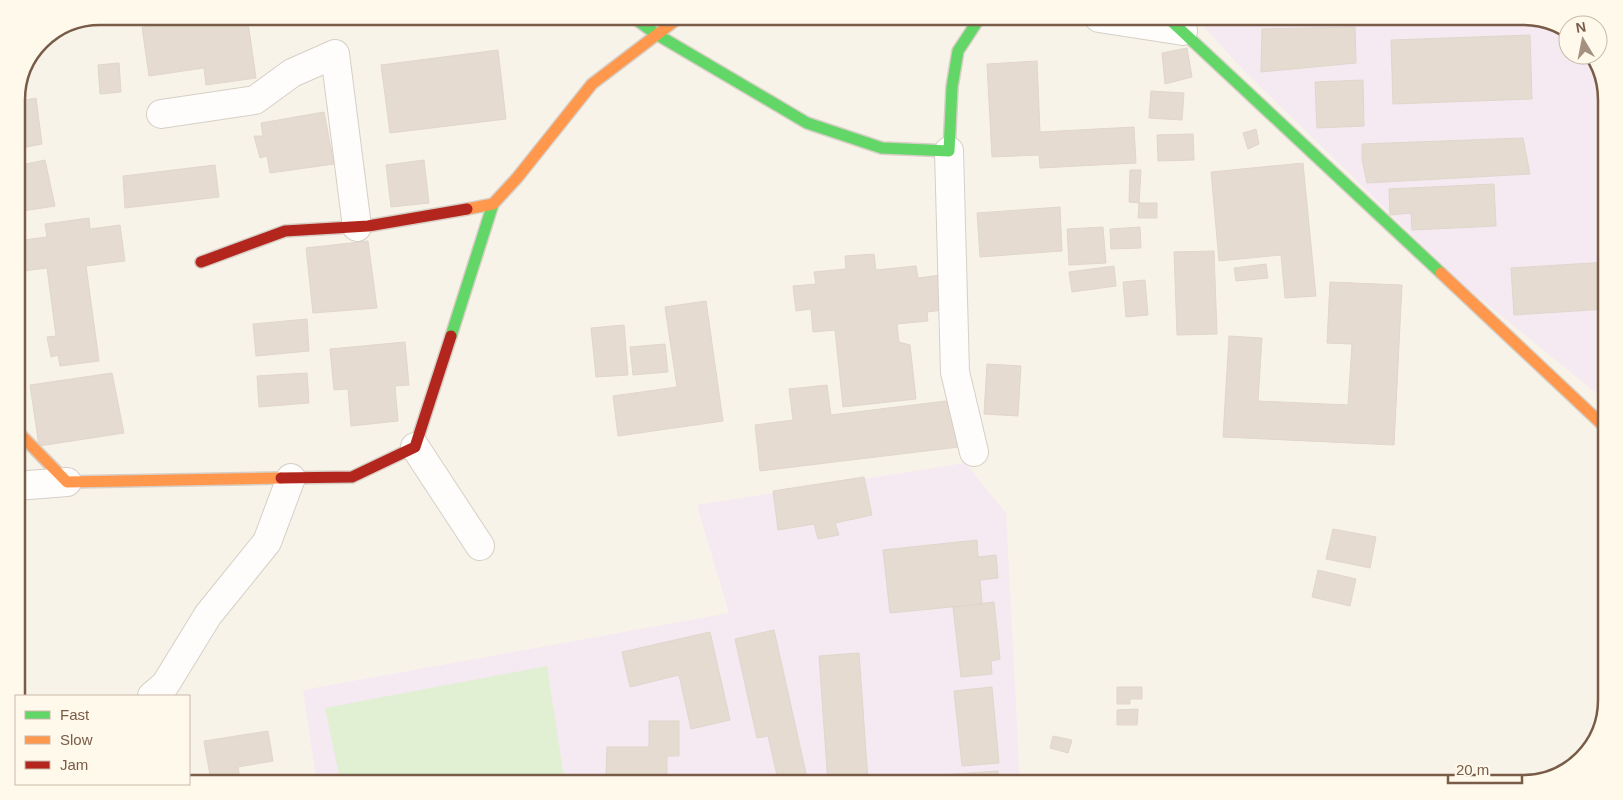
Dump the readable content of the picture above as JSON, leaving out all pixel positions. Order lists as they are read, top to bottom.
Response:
{
  "legend": ["Fast", "Slow", "Jam"],
  "scale_bar": "20 m",
  "north": "top"
}
